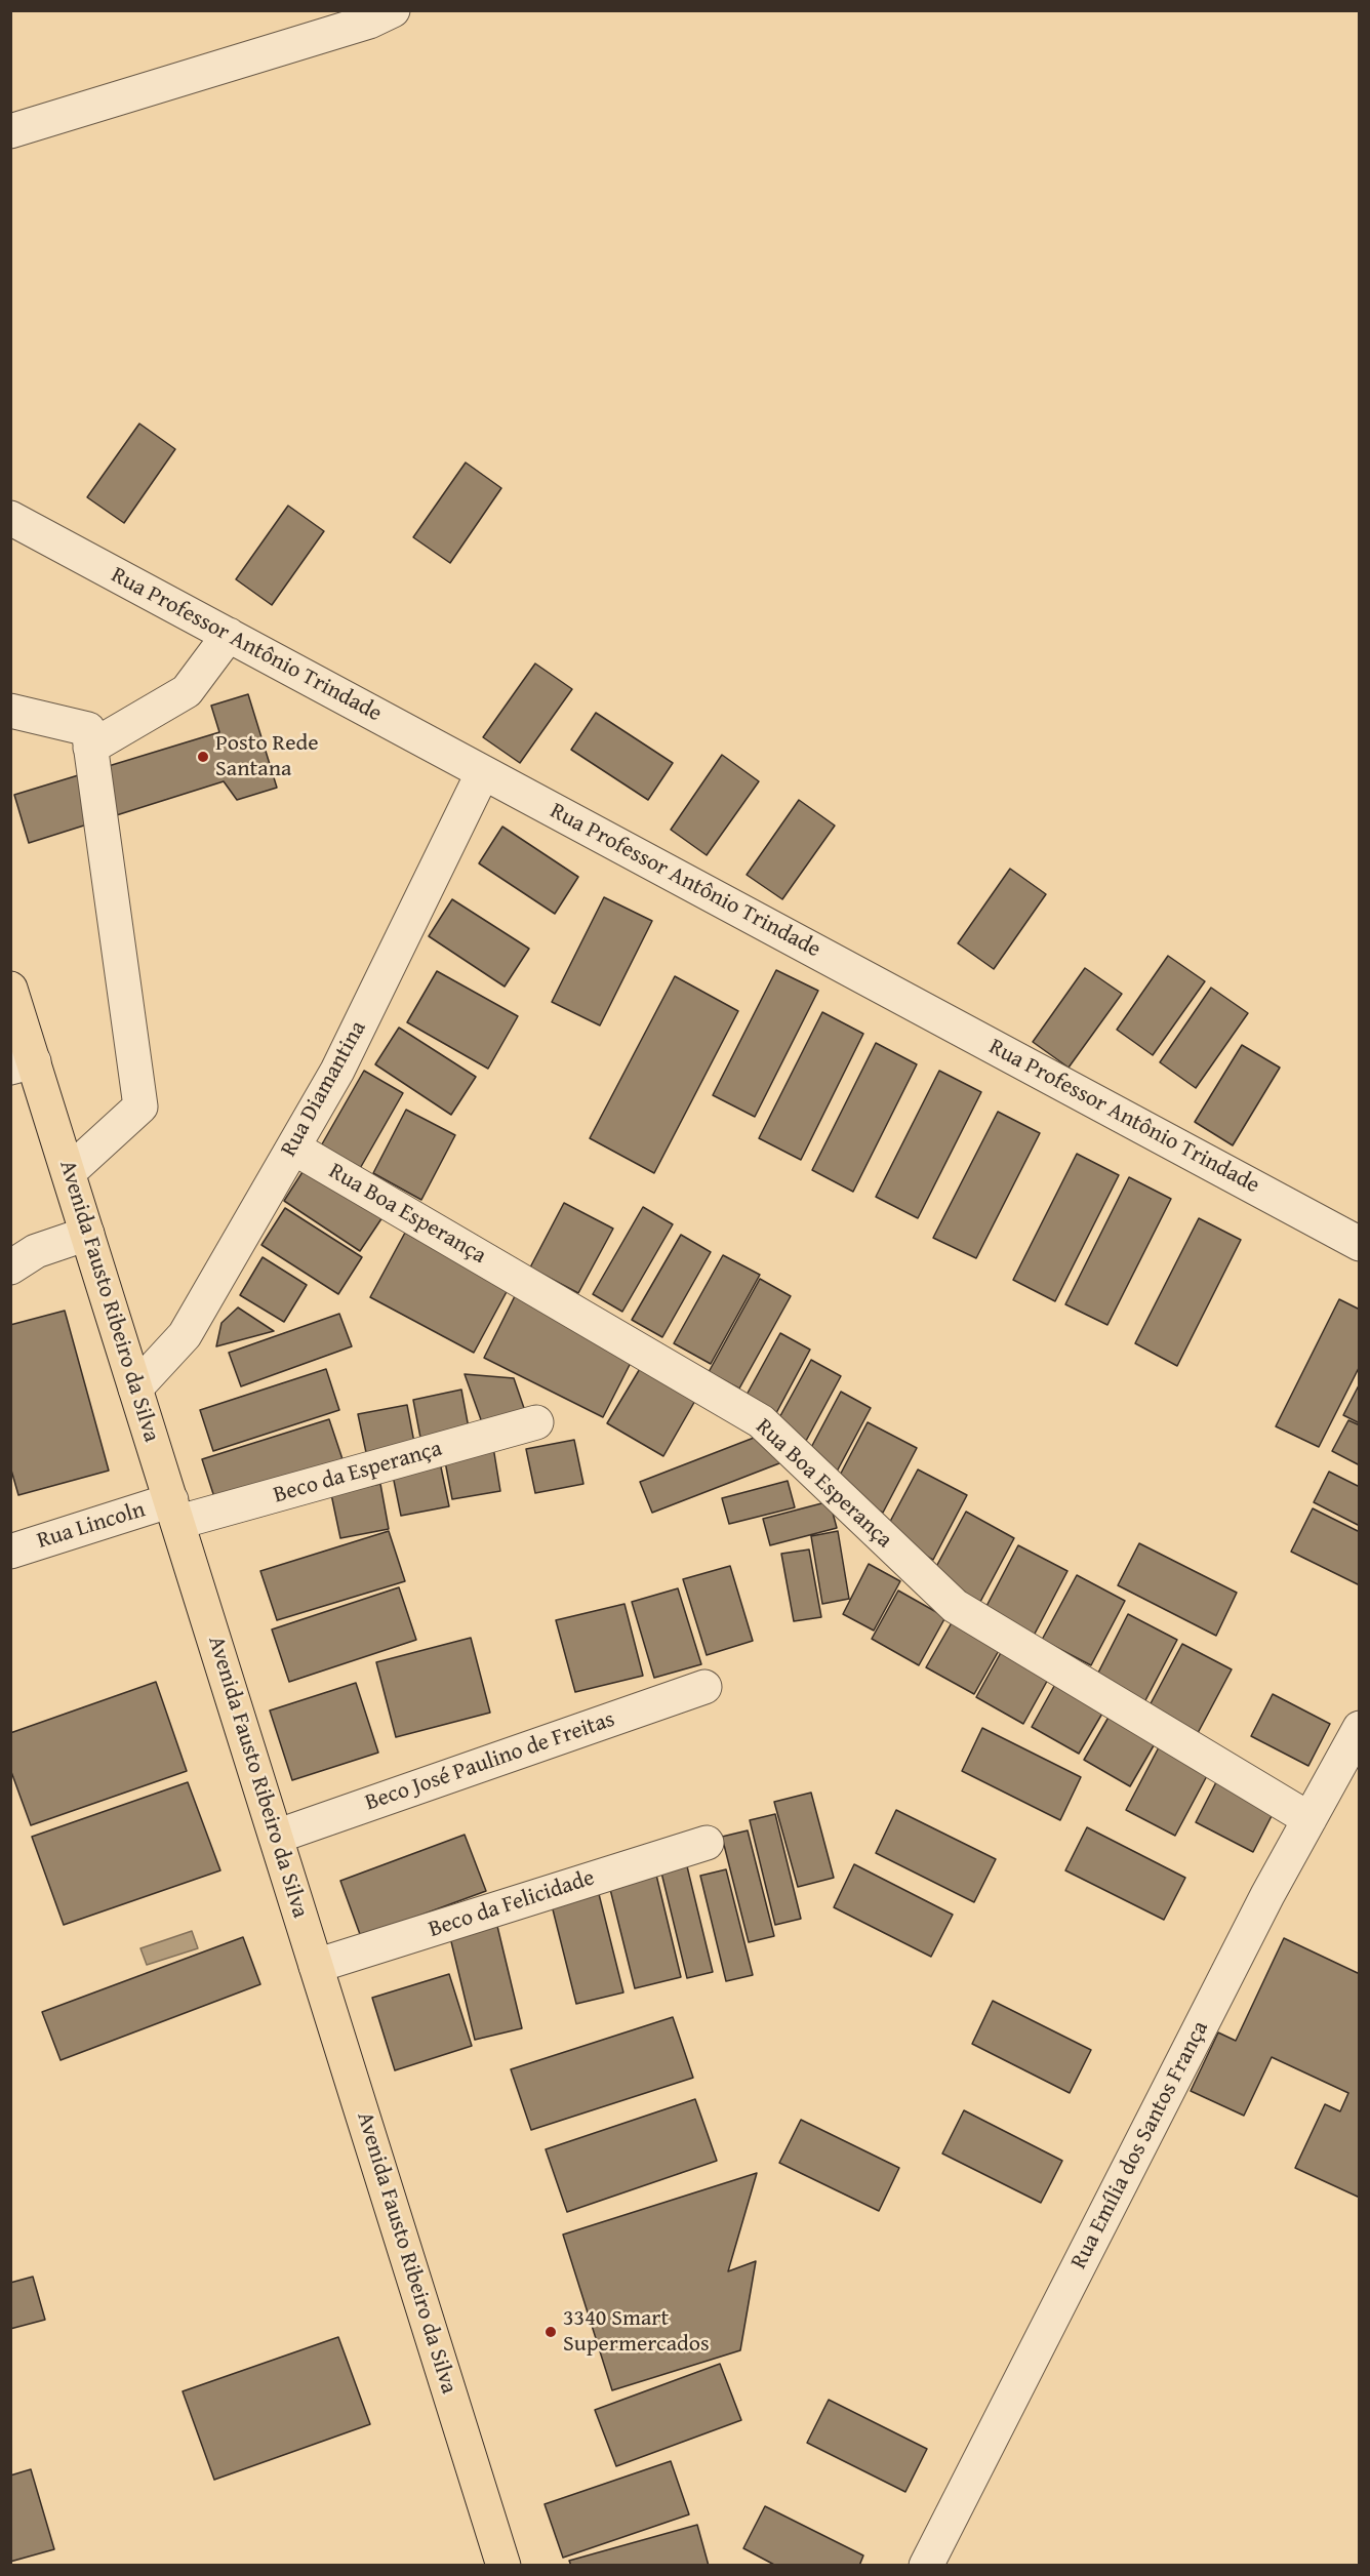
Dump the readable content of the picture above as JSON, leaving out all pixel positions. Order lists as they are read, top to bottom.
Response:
{
  "streets": {
    "main road": ["Avenida Fausto Ribeiro da Silva"],
    "street": [
      "Rua Professor Antônio Trindade",
      "Rua Diamantina",
      "Rua Boa Esperança",
      "Beco da Esperança",
      "Rua Lincoln",
      "Beco José Paulino de Freitas",
      "Beco da Felicidade",
      "Rua Emília dos Santos França"
    ]
  },
  "crossings": [
    ["Rua Professor Antônio Trindade", "Rua Diamantina"],
    ["Rua Diamantina", "Rua Boa Esperança"],
    ["Rua Diamantina", "Avenida Fausto Ribeiro da Silva"],
    ["Rua Boa Esperança", "Rua Emília dos Santos França"],
    ["Avenida Fausto Ribeiro da Silva", "Beco da Esperança"],
    ["Avenida Fausto Ribeiro da Silva", "Rua Lincoln"],
    ["Avenida Fausto Ribeiro da Silva", "Beco José Paulino de Freitas"],
    ["Avenida Fausto Ribeiro da Silva", "Beco da Felicidade"],
    ["Beco da Esperança", "Rua Lincoln"]
  ],
  "places": ["Posto Rede Santana", "3340 Smart Supermercados"]
}
